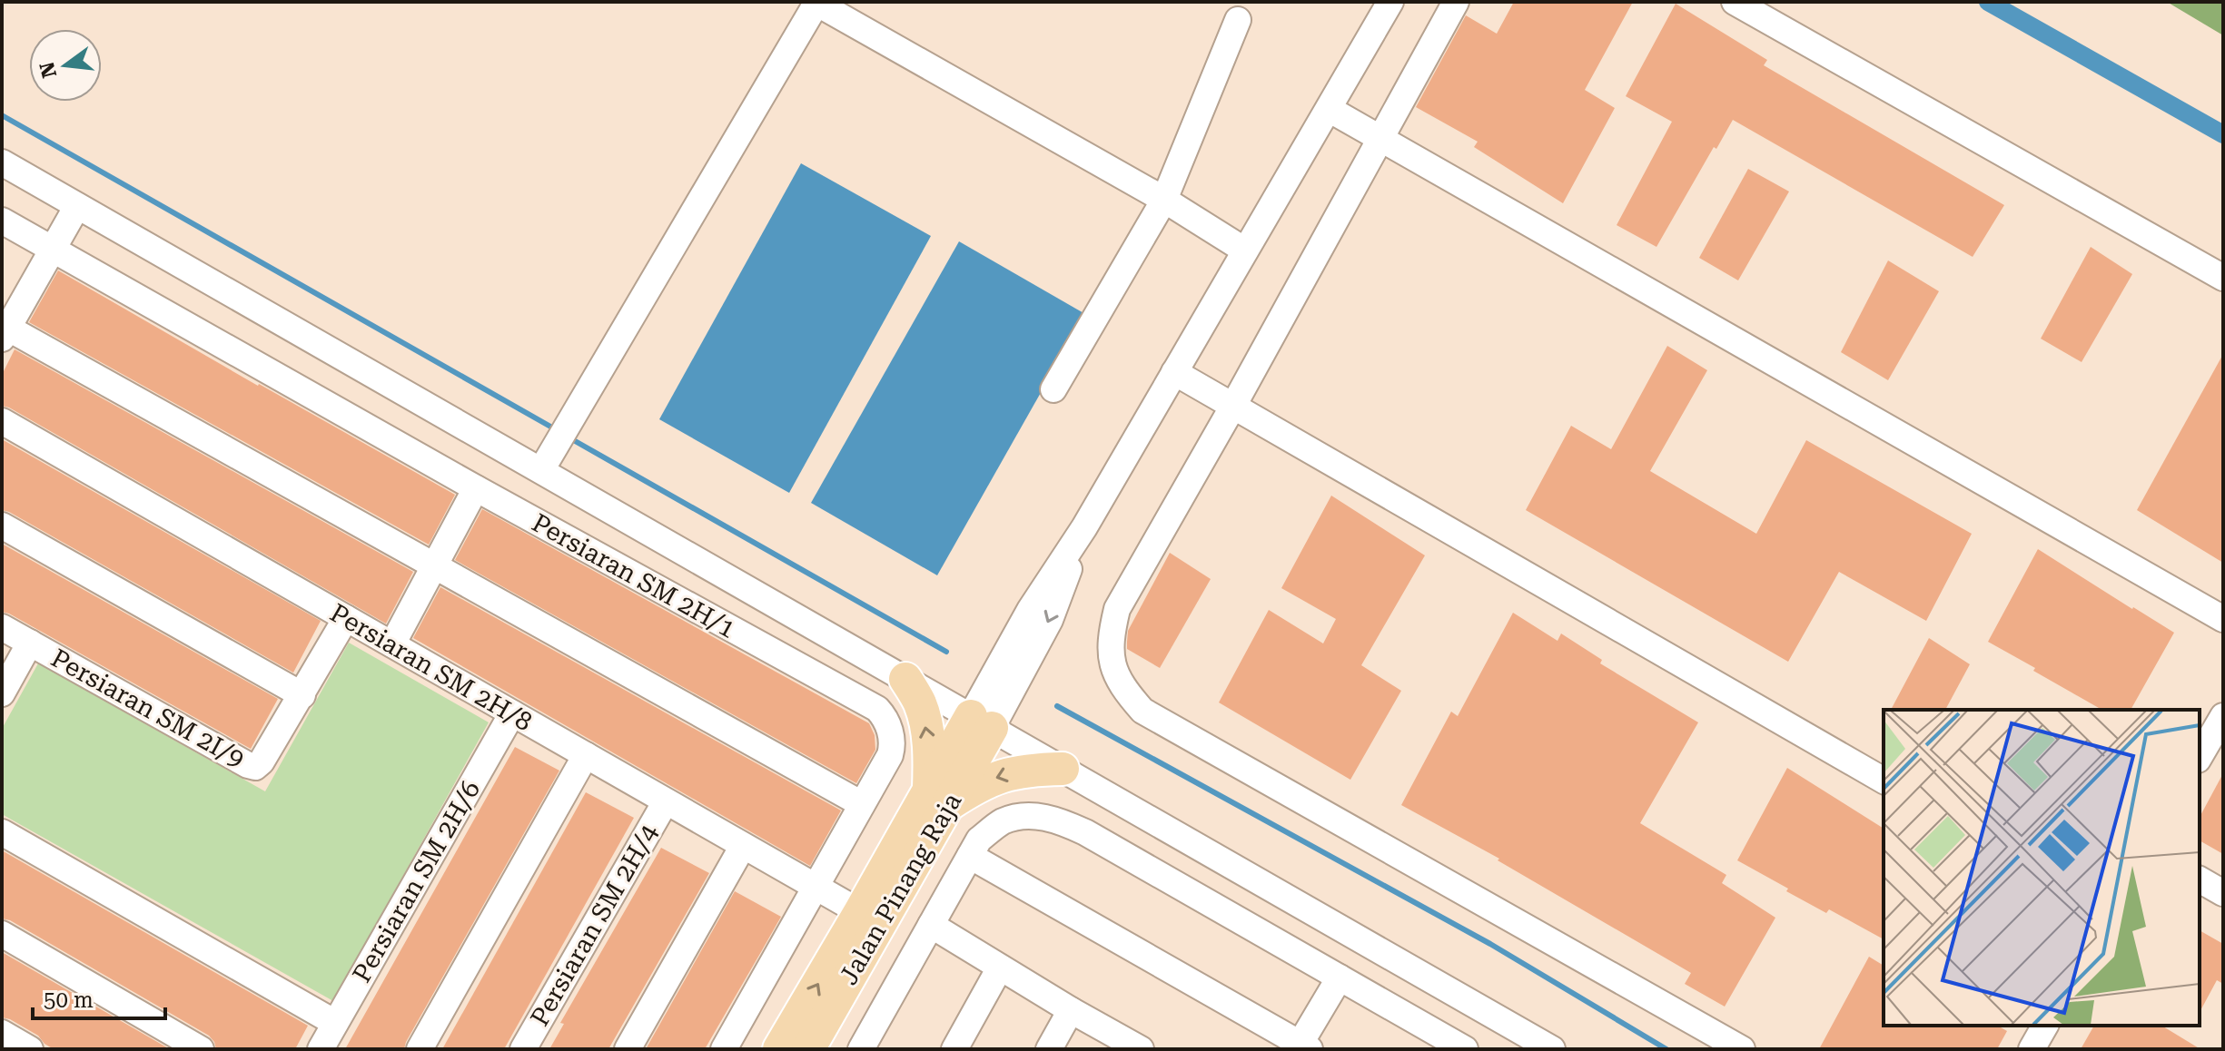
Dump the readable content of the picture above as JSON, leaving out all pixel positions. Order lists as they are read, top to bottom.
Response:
{
  "streets": {
    "main road": ["Jalan Pinang Raja"],
    "street": [
      "Persiaran SM 2H/1",
      "Persiaran SM 2H/8",
      "Persiaran SM 2I/9",
      "Persiaran SM 2H/6",
      "Persiaran SM 2H/4"
    ]
  },
  "crossings": [
    ["Persiaran SM 2H/1", "Persiaran SM 2H/8"],
    ["Persiaran SM 2H/8", "Persiaran SM 2I/9"],
    ["Persiaran SM 2H/8", "Persiaran SM 2H/6"],
    ["Persiaran SM 2H/8", "Persiaran SM 2H/4"]
  ],
  "scale_bar": "50 m",
  "north": "left"
}
